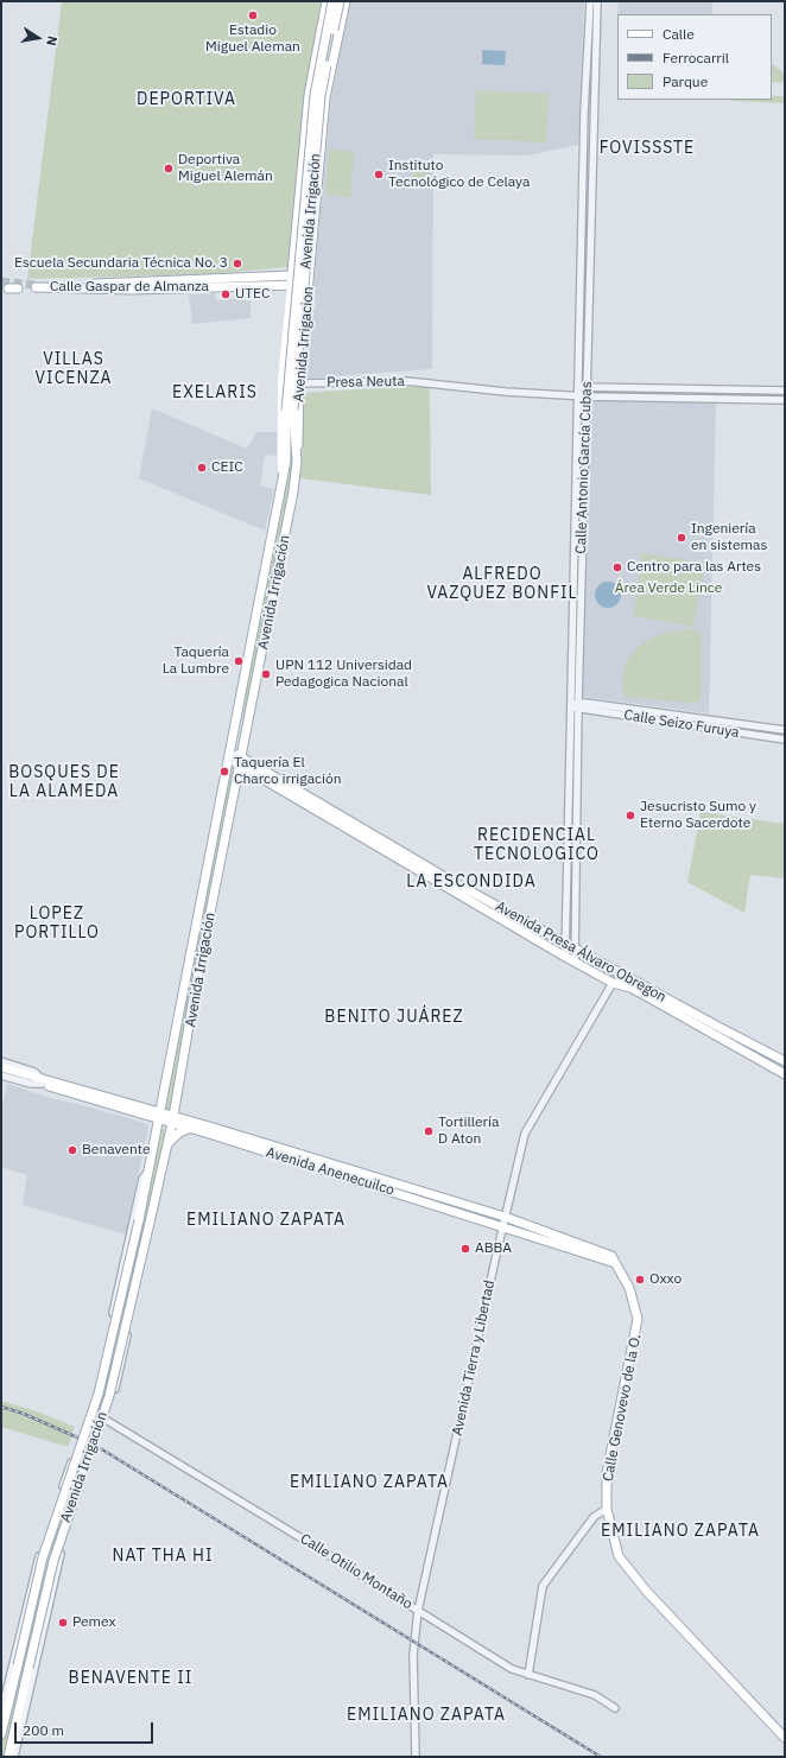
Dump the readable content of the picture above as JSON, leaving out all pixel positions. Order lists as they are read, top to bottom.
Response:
{
  "streets": {
    "main road": [
      "Avenida Irrigación",
      "Calle Gaspar de Almanza",
      "Avenida Irrigacion",
      "Avenida Presa Álvaro Obregon",
      "Avenida Anenecuilco",
      "Calle Genovevo de la O."
    ],
    "street": [
      "Presa Neuta",
      "Calle Antonio García Cubas",
      "Calle Seizo Furuya",
      "Avenida Tierra y Libertad",
      "Calle Otilio Montaño"
    ]
  },
  "crossings": [
    ["Avenida Irrigación", "Avenida Irrigacion"],
    ["Avenida Irrigación", "Avenida Presa Álvaro Obregon"],
    ["Avenida Irrigación", "Avenida Anenecuilco"],
    ["Avenida Irrigación", "Calle Otilio Montaño"],
    ["Calle Gaspar de Almanza", "Avenida Irrigacion"],
    ["Avenida Irrigacion", "Presa Neuta"],
    ["Presa Neuta", "Calle Antonio García Cubas"],
    ["Calle Antonio García Cubas", "Calle Seizo Furuya"],
    ["Calle Antonio García Cubas", "Avenida Presa Álvaro Obregon"],
    ["Avenida Presa Álvaro Obregon", "Avenida Tierra y Libertad"],
    ["Avenida Anenecuilco", "Avenida Tierra y Libertad"],
    ["Avenida Anenecuilco", "Calle Genovevo de la O."],
    ["Avenida Tierra y Libertad", "Calle Otilio Montaño"]
  ],
  "districts": [
    "DEPORTIVA",
    "FOVISSSTE",
    "VILLAS VICENZA",
    "EXELARIS",
    "ALFREDO VAZQUEZ BONFIL",
    "BOSQUES DE LA ALAMEDA",
    "RECIDENCIAL TECNOLOGICO",
    "LA ESCONDIDA",
    "LOPEZ PORTILLO",
    "BENITO JUÁREZ",
    "EMILIANO ZAPATA",
    "EMILIANO ZAPATA",
    "EMILIANO ZAPATA",
    "NAT THA HI",
    "BENAVENTE II",
    "EMILIANO ZAPATA"
  ],
  "parks": ["Área Verde Lince"],
  "places": [
    "Estadio Miguel Aleman",
    "Deportiva Miguel Alemán",
    "Instituto Tecnológico de Celaya",
    "Escuela Secundaria Técnica No. 3",
    "UTEC",
    "CEIC",
    "Ingeniería en sistemas",
    "Centro para las Artes",
    "Taquería La Lumbre",
    "UPN 112 Universidad Pedagogica Nacional",
    "Taquería El Charco irrigación",
    "Jesucristo Sumo y Eterno Sacerdote",
    "Tortillería D Aton",
    "Benavente",
    "ABBA",
    "Oxxo",
    "Pemex"
  ],
  "legend": ["Calle", "Ferrocarril", "Parque"],
  "scale_bar": "200 m",
  "north": "right"
}
